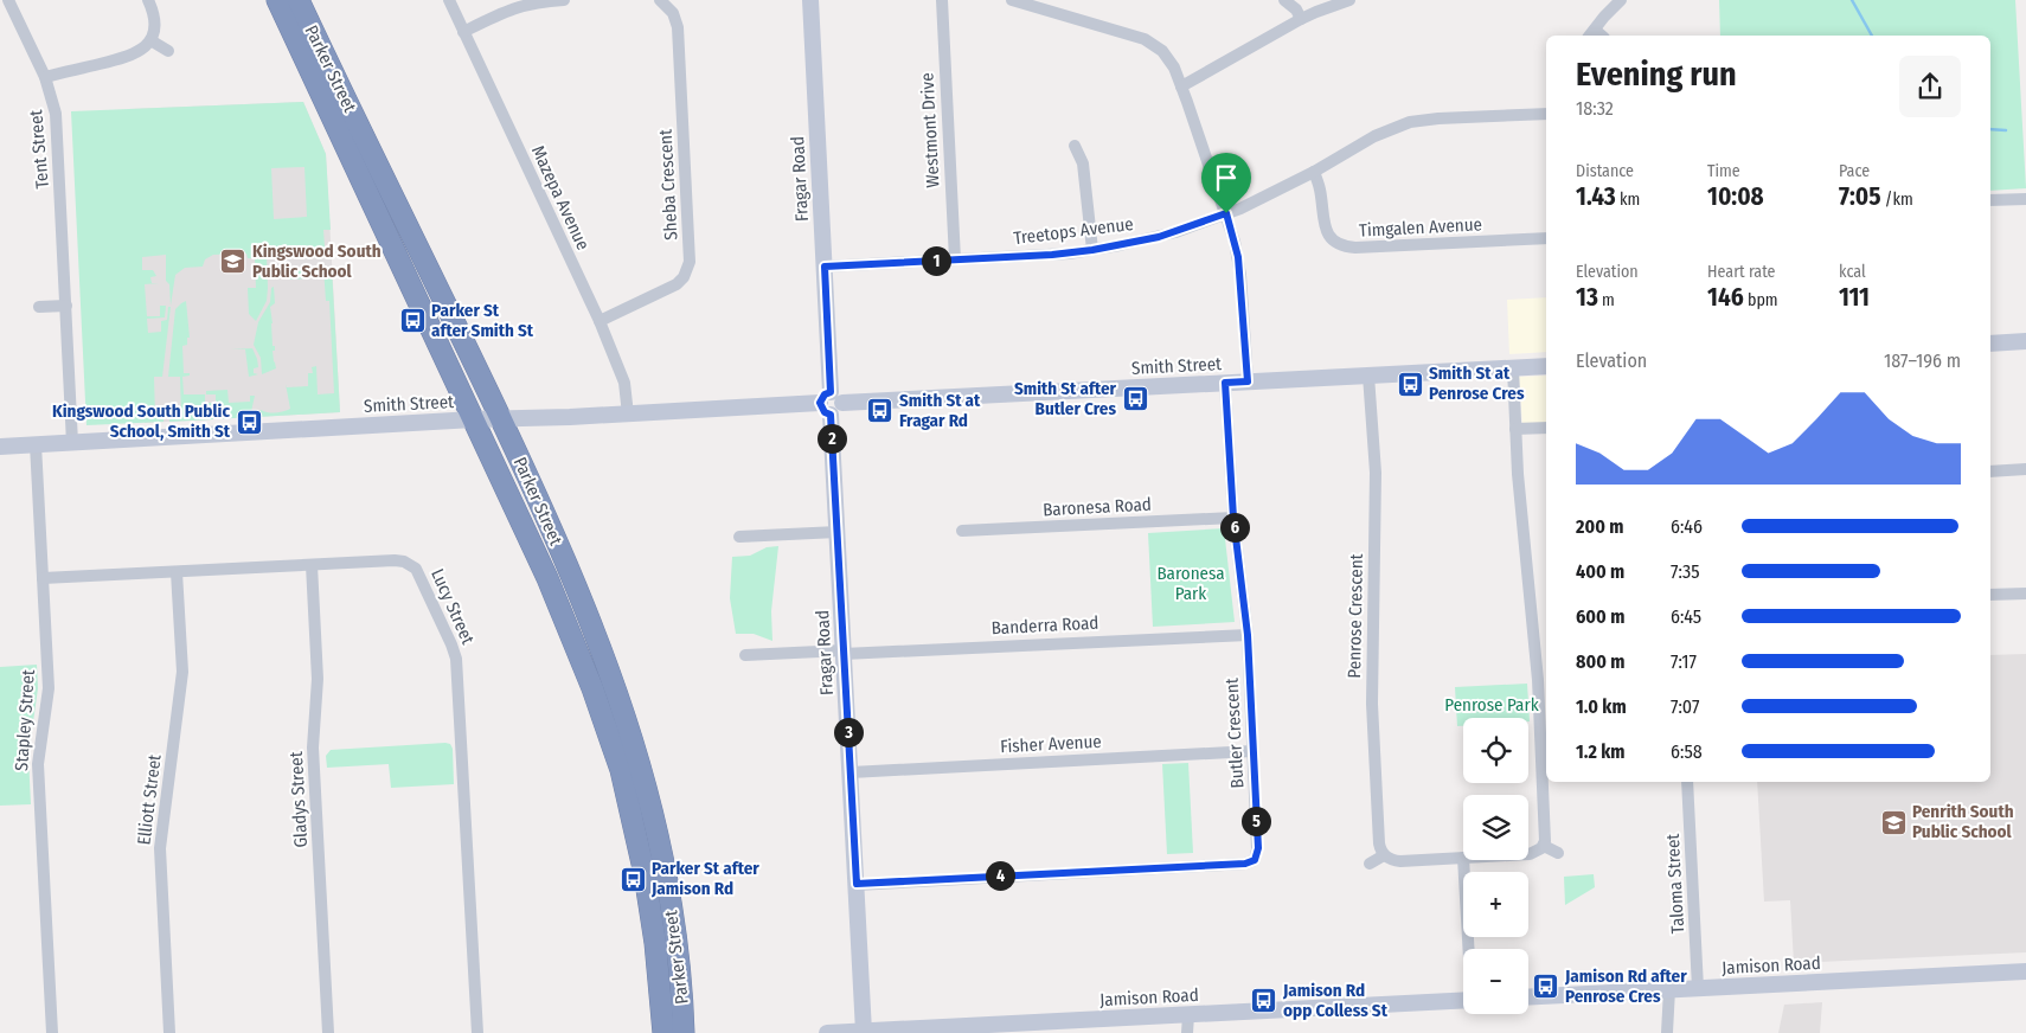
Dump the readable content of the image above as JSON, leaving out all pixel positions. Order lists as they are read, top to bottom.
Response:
{
  "streets": {
    "highway": ["Parker Street"],
    "street": [
      "Westmont Drive",
      "Tent Street",
      "Fragar Road",
      "Sheba Crescent",
      "Mazepa Avenue",
      "Timgalen Avenue",
      "Treetops Avenue",
      "Smith Street",
      "Baronesa Road",
      "Lucy Street",
      "Penrose Crescent",
      "Banderra Road",
      "Stapley Street",
      "Butler Crescent",
      "Fisher Avenue",
      "Elliott Street",
      "Gladys Street",
      "Taloma Street",
      "Jamison Road"
    ]
  },
  "crossings": [
    ["Parker Street", "Smith Street"],
    ["Westmont Drive", "Treetops Avenue"],
    ["Tent Street", "Smith Street"],
    ["Fragar Road", "Treetops Avenue"],
    ["Fragar Road", "Smith Street"],
    ["Fragar Road", "Banderra Road"],
    ["Fragar Road", "Butler Crescent"],
    ["Fragar Road", "Fisher Avenue"],
    ["Fragar Road", "Jamison Road"],
    ["Sheba Crescent", "Mazepa Avenue"],
    ["Mazepa Avenue", "Smith Street"],
    ["Timgalen Avenue", "Treetops Avenue"],
    ["Smith Street", "Penrose Crescent"],
    ["Smith Street", "Stapley Street"],
    ["Smith Street", "Butler Crescent"],
    ["Baronesa Road", "Butler Crescent"],
    ["Lucy Street", "Stapley Street"],
    ["Lucy Street", "Elliott Street"],
    ["Lucy Street", "Gladys Street"],
    ["Banderra Road", "Butler Crescent"],
    ["Butler Crescent", "Fisher Avenue"],
    ["Taloma Street", "Jamison Road"]
  ],
  "parks": ["Baronesa Park", "Penrose Park"],
  "places": {
    "school or university": ["Kingswood South Public School", "Penrith South Public School"],
    "bus stop": [
      "Parker St after Smith St",
      "Smith St at Penrose Cres",
      "Smith St after Butler Cres",
      "Smith St at Fragar Rd",
      "Kingswood South Public School, Smith St",
      "Parker St after Jamison Rd",
      "Jamison Rd after Penrose Cres",
      "Jamison Rd opp Colless St"
    ]
  },
  "page": {
    "heading": ["Evening run", "18:32"],
    "stats": [
      ["Distance", "1.43 km"],
      ["Time", "10:08"],
      ["Pace", "7:05 /km"],
      ["Elevation", "13 m"],
      ["Heart rate", "146 bpm"],
      ["kcal", "111"]
    ],
    "pins": [
      "1",
      "2",
      "6",
      "3",
      "5",
      "4"
    ],
    "chart": ["Elevation", "187–196 m"],
    "list": [
      {
        "name": "200 m",
        "note": "6:46"
      },
      {
        "name": "400 m",
        "note": "7:35"
      },
      {
        "name": "600 m",
        "note": "6:45"
      },
      {
        "name": "800 m",
        "note": "7:17"
      },
      {
        "name": "1.0 km",
        "note": "7:07"
      },
      {
        "name": "1.2 km",
        "note": "6:58"
      }
    ],
    "map_buttons": ["+", "−"]
  }
}
